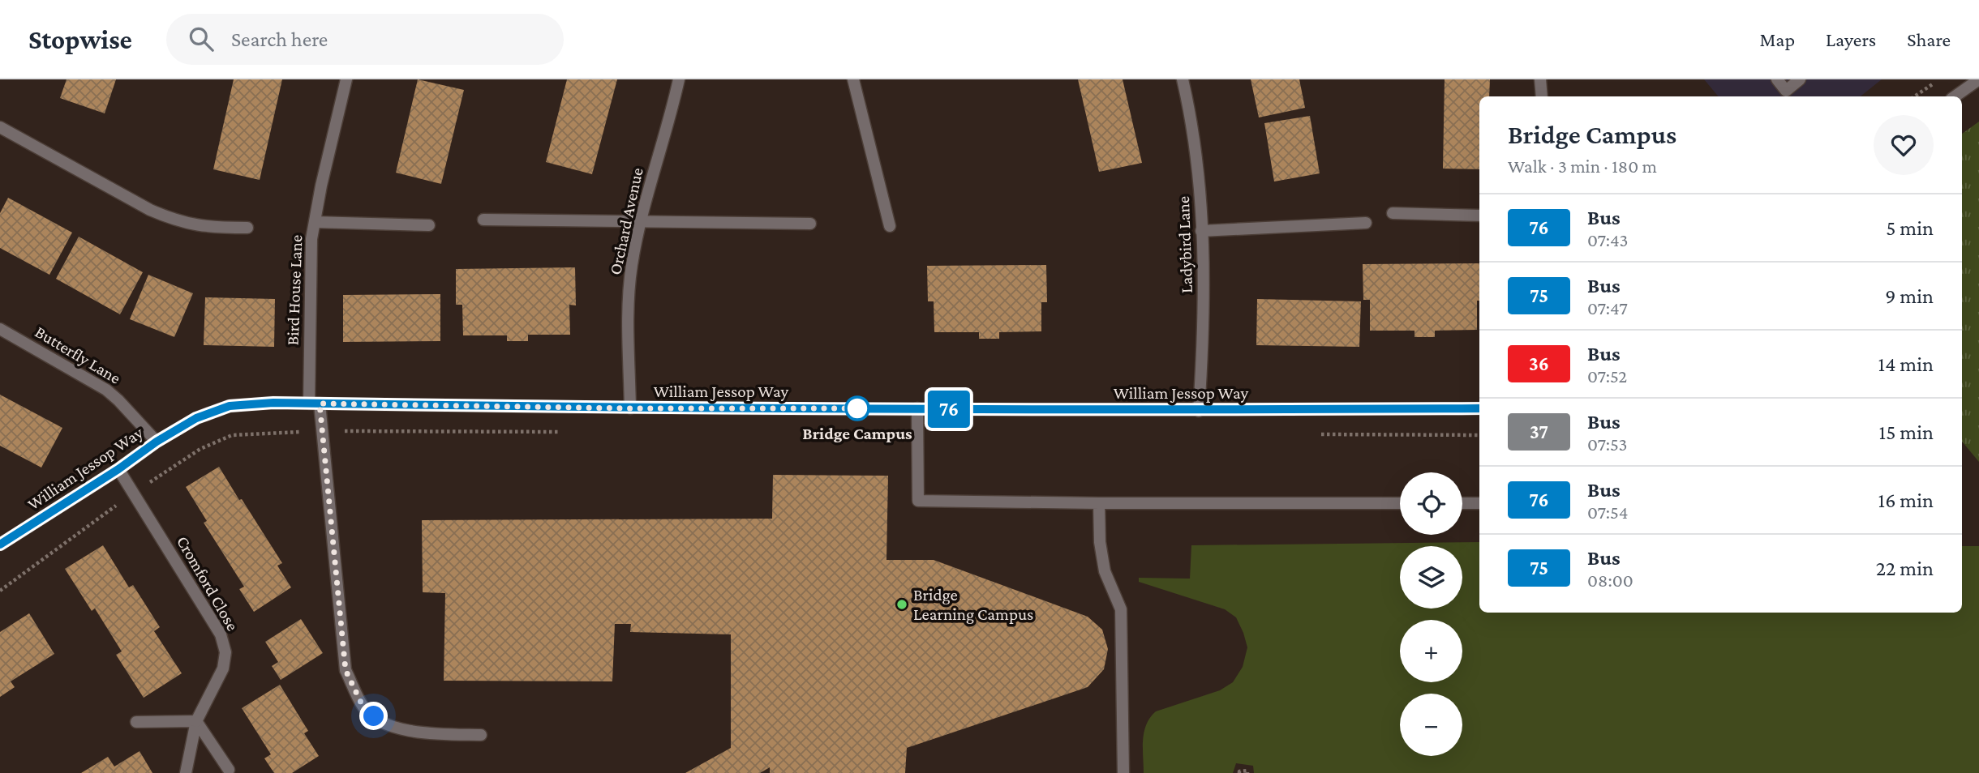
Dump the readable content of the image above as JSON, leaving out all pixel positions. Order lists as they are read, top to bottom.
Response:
{
  "streets": {
    "street": [
      "Orchard Avenue",
      "Ladybird Lane",
      "Bird House Lane",
      "Butterfly Lane",
      "William Jessop Way",
      "Cromford Close"
    ]
  },
  "crossings": [
    ["Orchard Avenue", "William Jessop Way"],
    ["Ladybird Lane", "William Jessop Way"],
    ["Bird House Lane", "William Jessop Way"],
    ["Butterfly Lane", "William Jessop Way"],
    ["William Jessop Way", "Cromford Close"]
  ],
  "places": ["Bridge Campus", "Bridge Learning Campus"],
  "lines": ["bus line 76"],
  "page": {
    "header": "Stopwise",
    "search": "Search here",
    "nav": ["Map", "Layers", "Share"],
    "on_map": "76",
    "heading": ["Bridge Campus", "Walk · 3 min · 180 m"],
    "list": [
      {
        "mark": "76",
        "name": "Bus",
        "note": "07:43",
        "value": "5 min"
      },
      {
        "mark": "75",
        "name": "Bus",
        "note": "07:47",
        "value": "9 min"
      },
      {
        "mark": "36",
        "name": "Bus",
        "note": "07:52",
        "value": "14 min"
      },
      {
        "mark": "37",
        "name": "Bus",
        "note": "07:53",
        "value": "15 min"
      },
      {
        "mark": "76",
        "name": "Bus",
        "note": "07:54",
        "value": "16 min"
      },
      {
        "mark": "75",
        "name": "Bus",
        "note": "08:00",
        "value": "22 min"
      }
    ],
    "map_buttons": ["+", "−"]
  }
}
